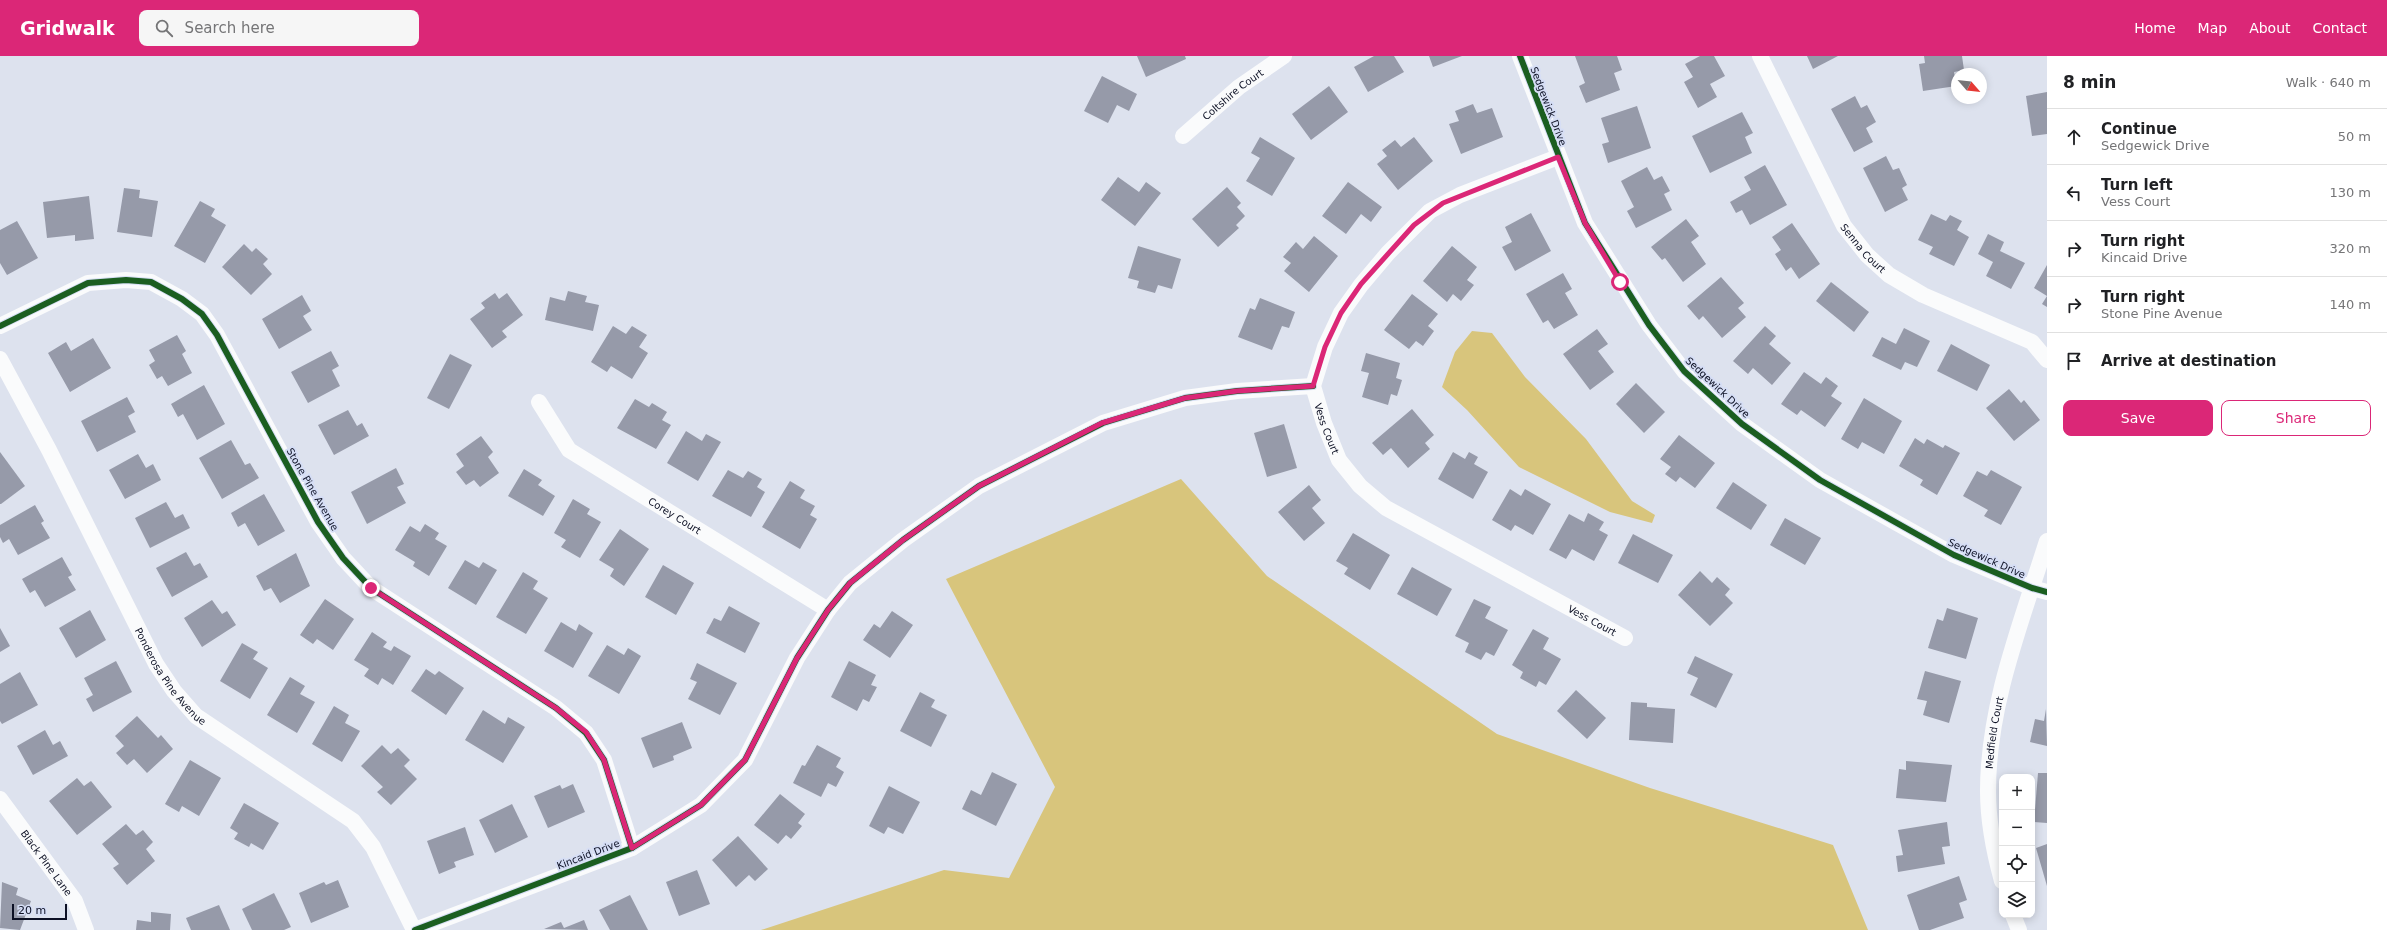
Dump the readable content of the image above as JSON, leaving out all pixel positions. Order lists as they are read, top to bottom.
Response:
{
  "streets": {
    "street": [
      "Coltshire Court",
      "Sedgewick Drive",
      "Senna Court",
      "Vess Court",
      "Stone Pine Avenue",
      "Corey Court",
      "Ponderosa Pine Avenue",
      "Medfield Court",
      "Kincaid Drive",
      "Black Pine Lane"
    ]
  },
  "crossings": [
    ["Sedgewick Drive", "Medfield Court"],
    ["Vess Court", "Kincaid Drive"],
    ["Stone Pine Avenue", "Kincaid Drive"],
    ["Corey Court", "Kincaid Drive"],
    ["Ponderosa Pine Avenue", "Kincaid Drive"]
  ],
  "scale_bar": "20 m",
  "north": "bottom right",
  "page": {
    "header": "Gridwalk",
    "search": "Search here",
    "nav": [
      "Home",
      "Map",
      "About",
      "Contact"
    ],
    "heading": ["8 min", "Walk · 640 m"],
    "list": [
      ["Continue", "Sedgewick Drive", "50 m"],
      ["Turn left", "Vess Court", "130 m"],
      ["Turn right", "Kincaid Drive", "320 m"],
      ["Turn right", "Stone Pine Avenue", "140 m"],
      "Arrive at destination"
    ],
    "buttons": ["Save", "Share"],
    "map_buttons": ["+", "−"],
    "scale": "20 m"
  }
}
